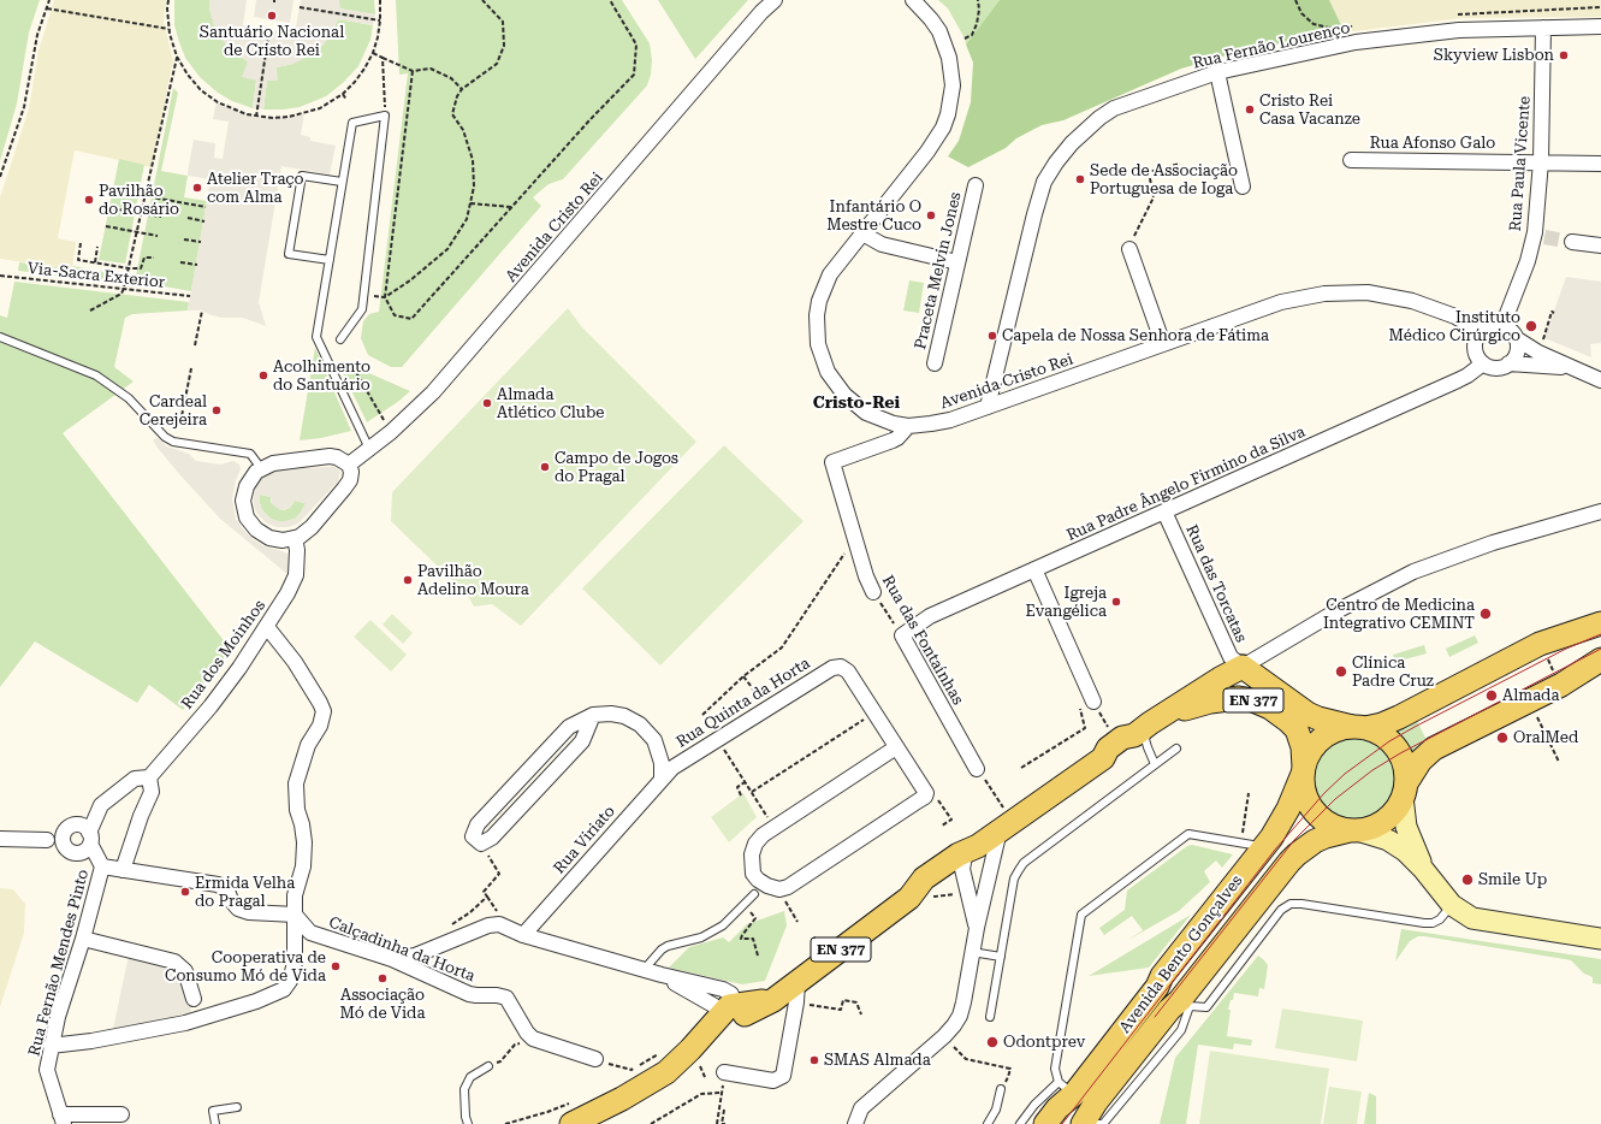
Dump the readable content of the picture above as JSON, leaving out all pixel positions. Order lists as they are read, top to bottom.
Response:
{
  "streets": {
    "main road": ["EN 377", "Avenida Bento Gonçalves"],
    "street": [
      "Rua Fernão Lourenço",
      "Rua Afonso Galo",
      "Rua Paula Vicente",
      "Avenida Cristo Rei",
      "Praceta Melvin Jones",
      "Rua Padre Ângelo Firmino da Silva",
      "Rua das Torcatas",
      "Rua das Fontaínhas",
      "Rua dos Moinhos",
      "Rua Quinta da Horta",
      "Rua Viriato",
      "Calçadinha da Horta",
      "Rua Fernão Mendes Pinto"
    ],
    "path": ["Via-Sacra Exterior"]
  },
  "crossings": [
    ["Rua Fernão Lourenço", "Rua Paula Vicente"],
    ["Rua Fernão Lourenço", "Avenida Cristo Rei"],
    ["Rua Afonso Galo", "Rua Paula Vicente"],
    ["Rua Paula Vicente", "Avenida Cristo Rei"],
    ["Rua Paula Vicente", "Rua Padre Ângelo Firmino da Silva"],
    ["Avenida Cristo Rei", "Rua Padre Ângelo Firmino da Silva"],
    ["Avenida Cristo Rei", "Rua das Fontaínhas"],
    ["Avenida Cristo Rei", "Rua dos Moinhos"],
    ["Rua Padre Ângelo Firmino da Silva", "Rua das Torcatas"],
    ["Rua Padre Ângelo Firmino da Silva", "Rua das Fontaínhas"],
    ["Rua das Torcatas", "EN 377"],
    ["EN 377", "Avenida Bento Gonçalves"],
    ["Rua Quinta da Horta", "Rua Viriato"]
  ],
  "districts": ["Cristo-Rei"],
  "places": [
    "Santuário Nacional de Cristo Rei",
    "Skyview Lisbon",
    "Cristo Rei Casa Vacanze",
    "Sede de Associação Portuguesa de Ioga",
    "Atelier Traço com Alma",
    "Pavilhão do Rosário",
    "Infantário O Mestre Cuco",
    "Instituto Médico Cirúrgico",
    "Capela de Nossa Senhora de Fátima",
    "Acolhimento do Santuário",
    "Almada Atlético Clube",
    "Cardeal Cerejeira",
    "Campo de Jogos do Pragal",
    "Pavilhão Adelino Moura",
    "Igreja Evangélica",
    "Centro de Medicina Integrativo CEMINT",
    "Clínica Padre Cruz",
    "Almada",
    "OralMed",
    "Smile Up",
    "Ermida Velha do Pragal",
    "Cooperativa de Consumo Mó de Vida",
    "Associação Mó de Vida",
    "Odontprev",
    "SMAS Almada"
  ]
}
